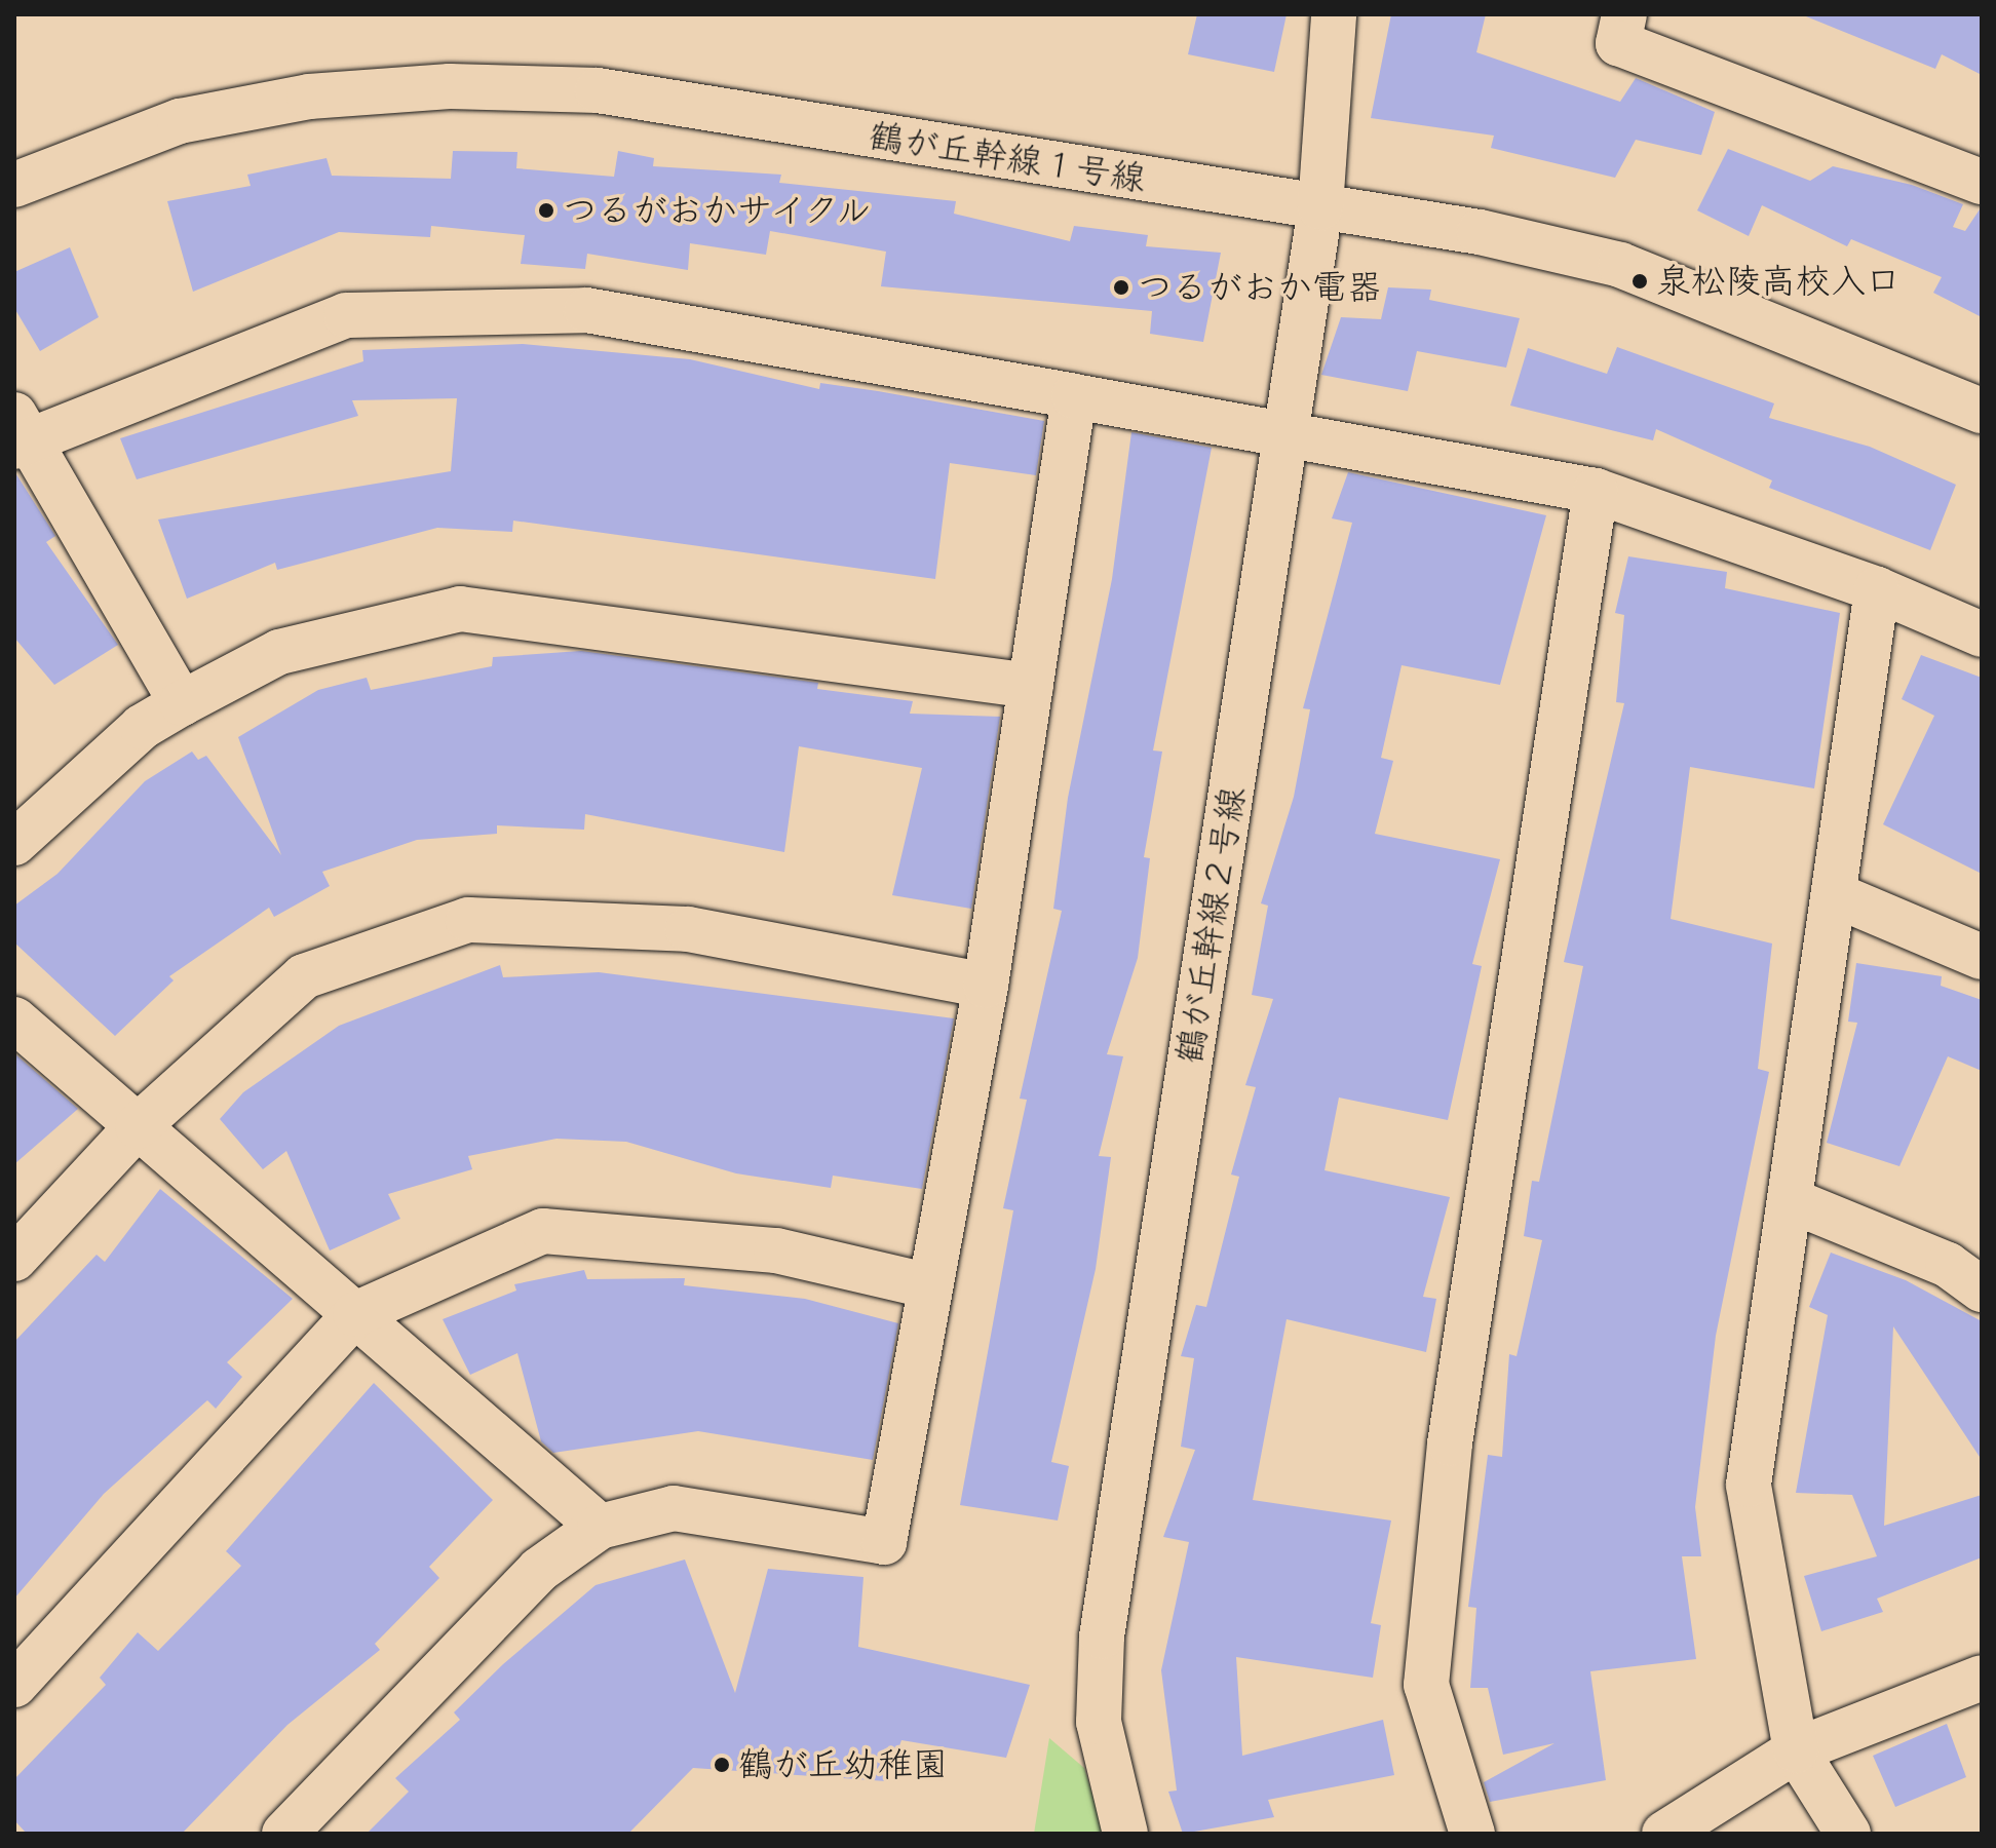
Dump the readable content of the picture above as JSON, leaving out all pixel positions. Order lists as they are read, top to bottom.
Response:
{
  "streets": {
    "street": ["鶴が丘幹線１号線", "鶴が丘幹線２号線"]
  },
  "crossings": [
    ["鶴が丘幹線１号線", "鶴が丘幹線２号線"]
  ],
  "places": [
    "つるがおかサイクル",
    "泉松陵高校入口",
    "つるがおか電器",
    "鶴が丘幼稚園"
  ]
}
